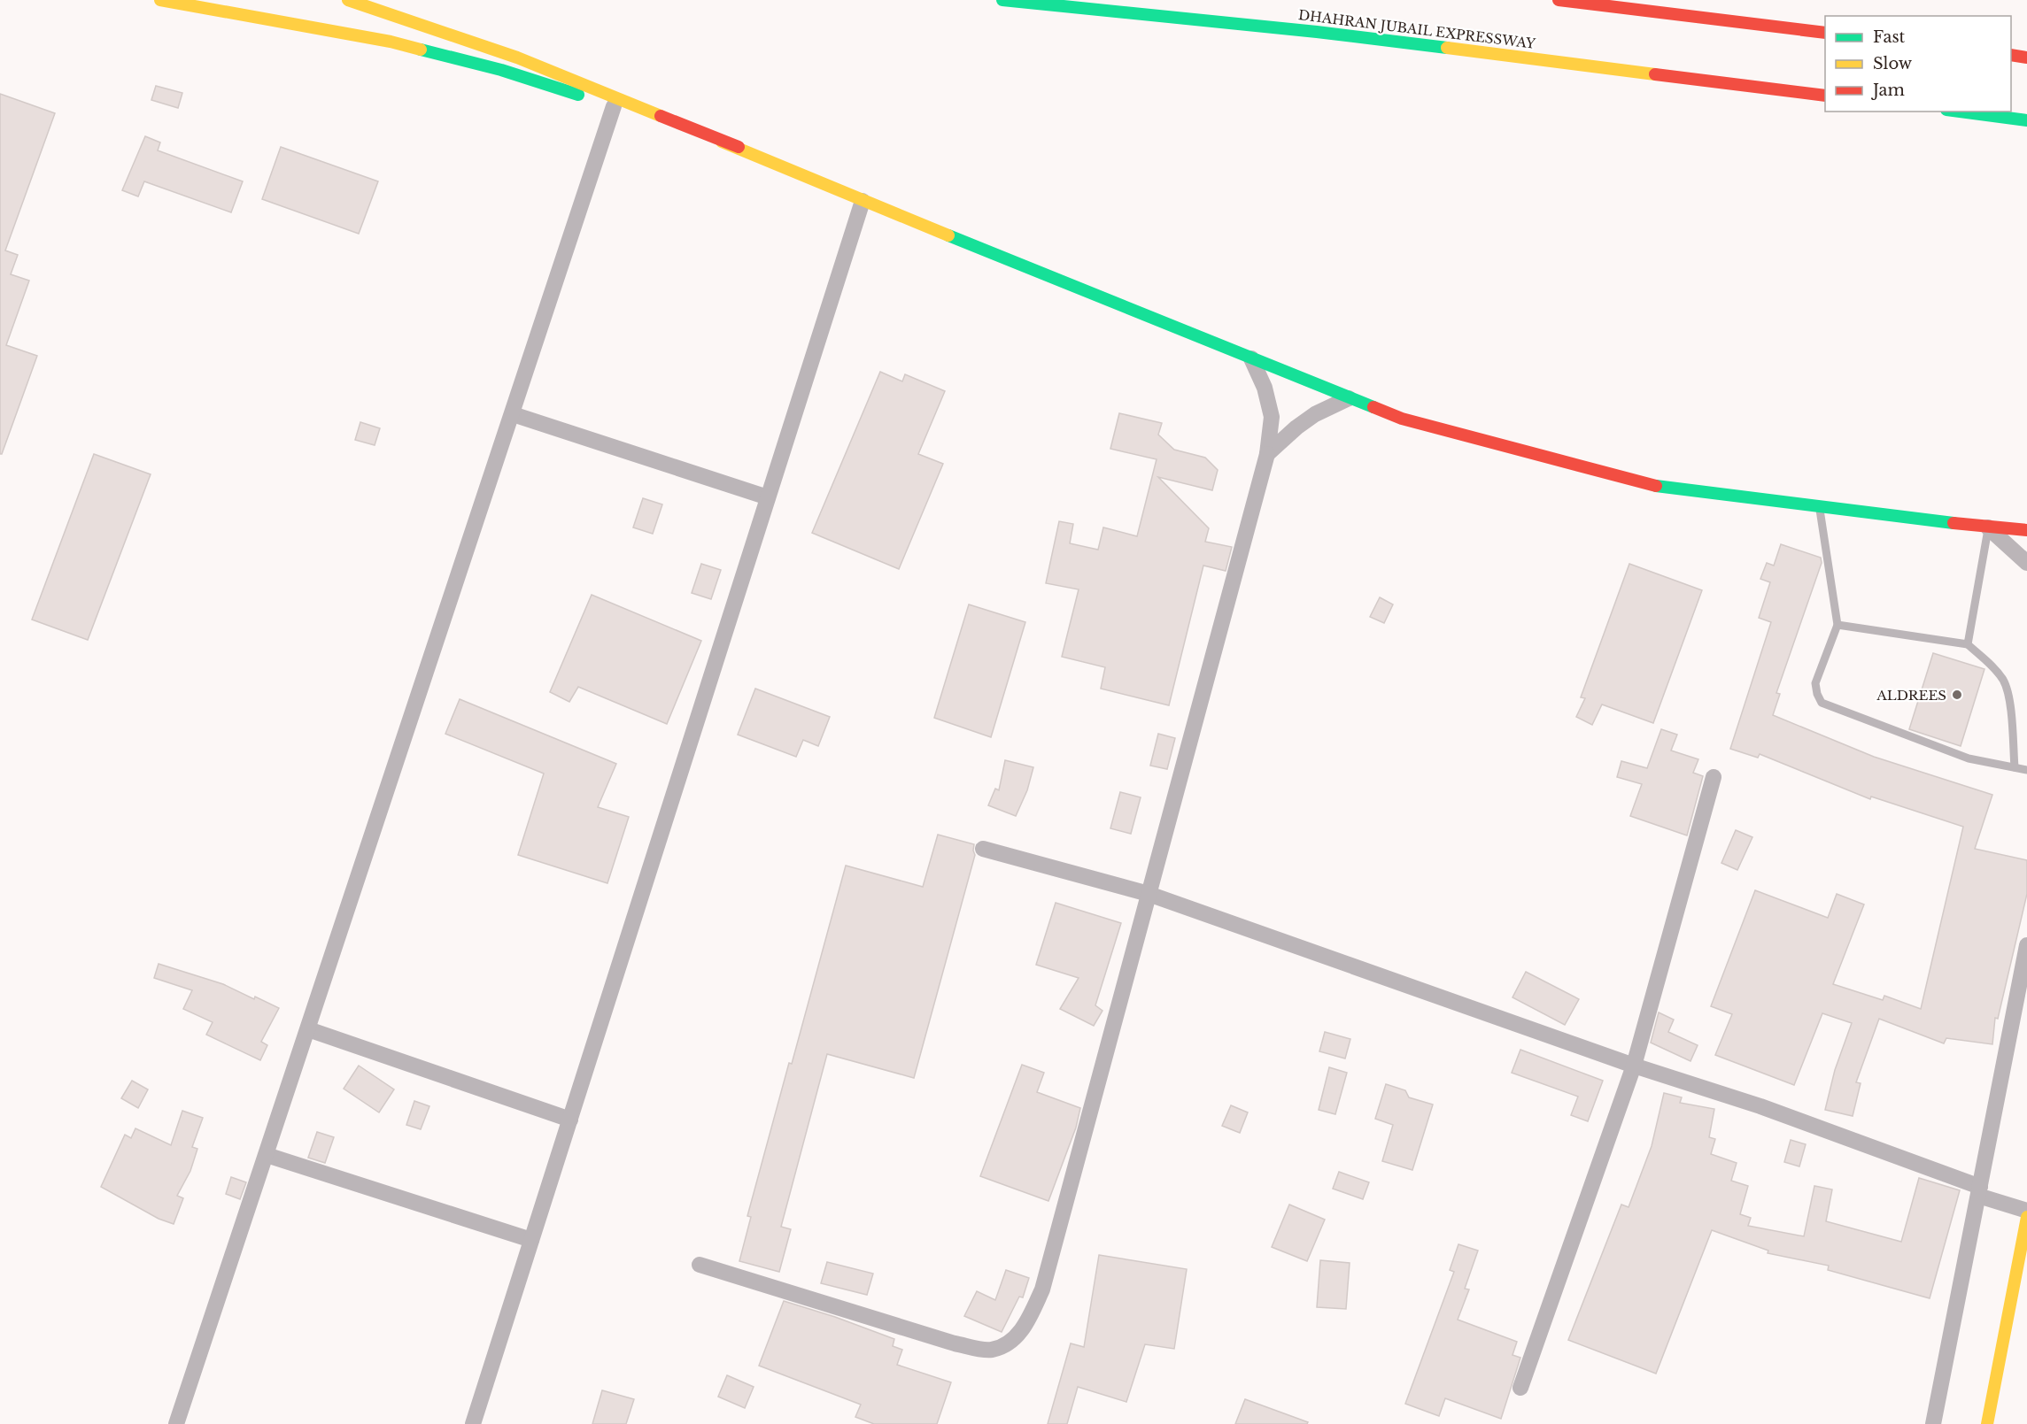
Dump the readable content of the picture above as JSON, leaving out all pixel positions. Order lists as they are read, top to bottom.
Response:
{
  "streets": {
    "main road": ["DHAHRAN JUBAIL EXPRESSWAY"]
  },
  "places": ["ALDREES"],
  "legend": ["Fast", "Slow", "Jam"]
}
